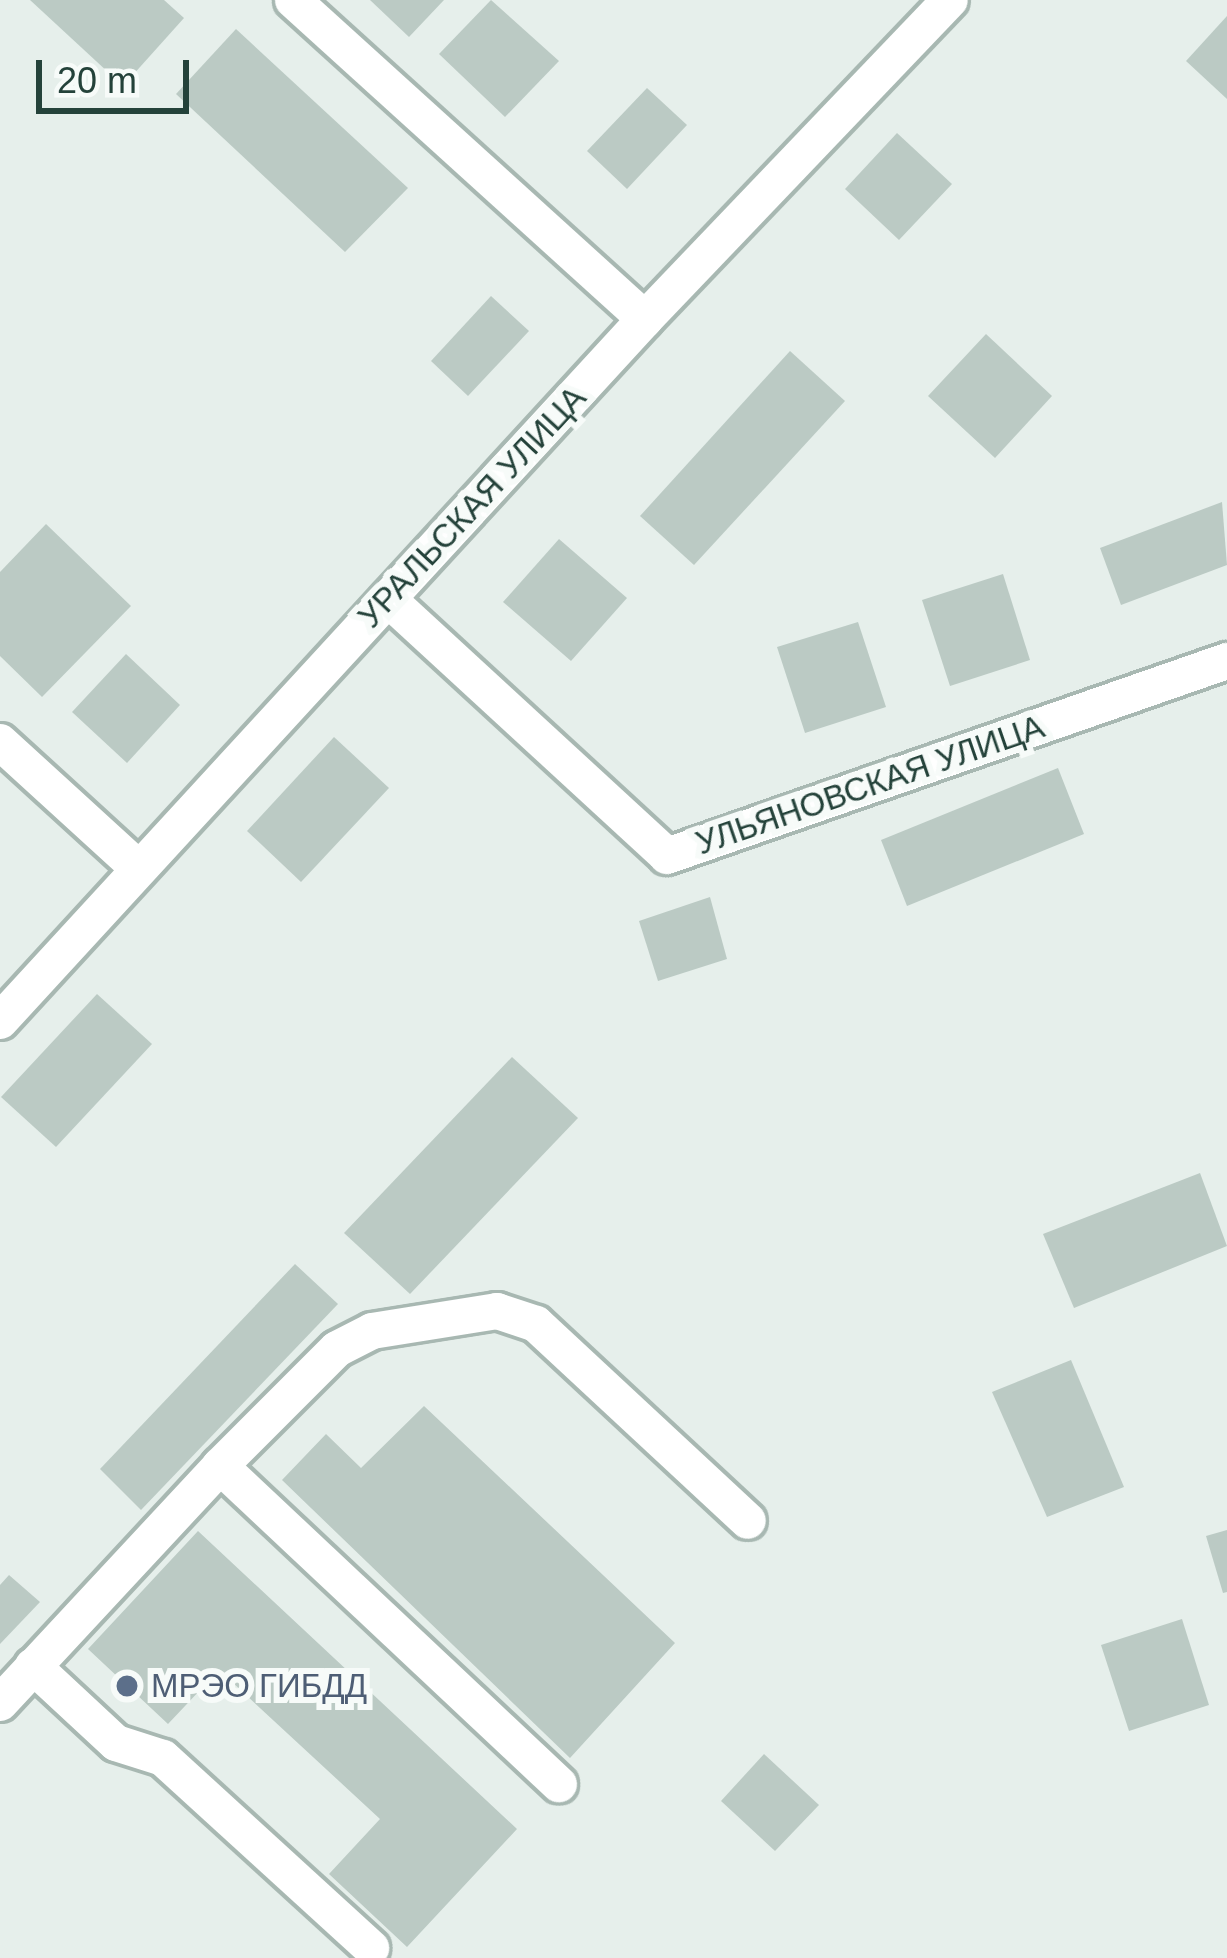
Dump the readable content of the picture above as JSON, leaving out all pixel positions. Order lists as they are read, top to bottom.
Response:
{
  "streets": {
    "street": ["УРАЛЬСКАЯ УЛИЦА", "УЛЬЯНОВСКАЯ УЛИЦА"]
  },
  "crossings": [
    ["УРАЛЬСКАЯ УЛИЦА", "УЛЬЯНОВСКАЯ УЛИЦА"]
  ],
  "places": ["МРЭО ГИБДД"],
  "scale_bar": "20 m"
}
